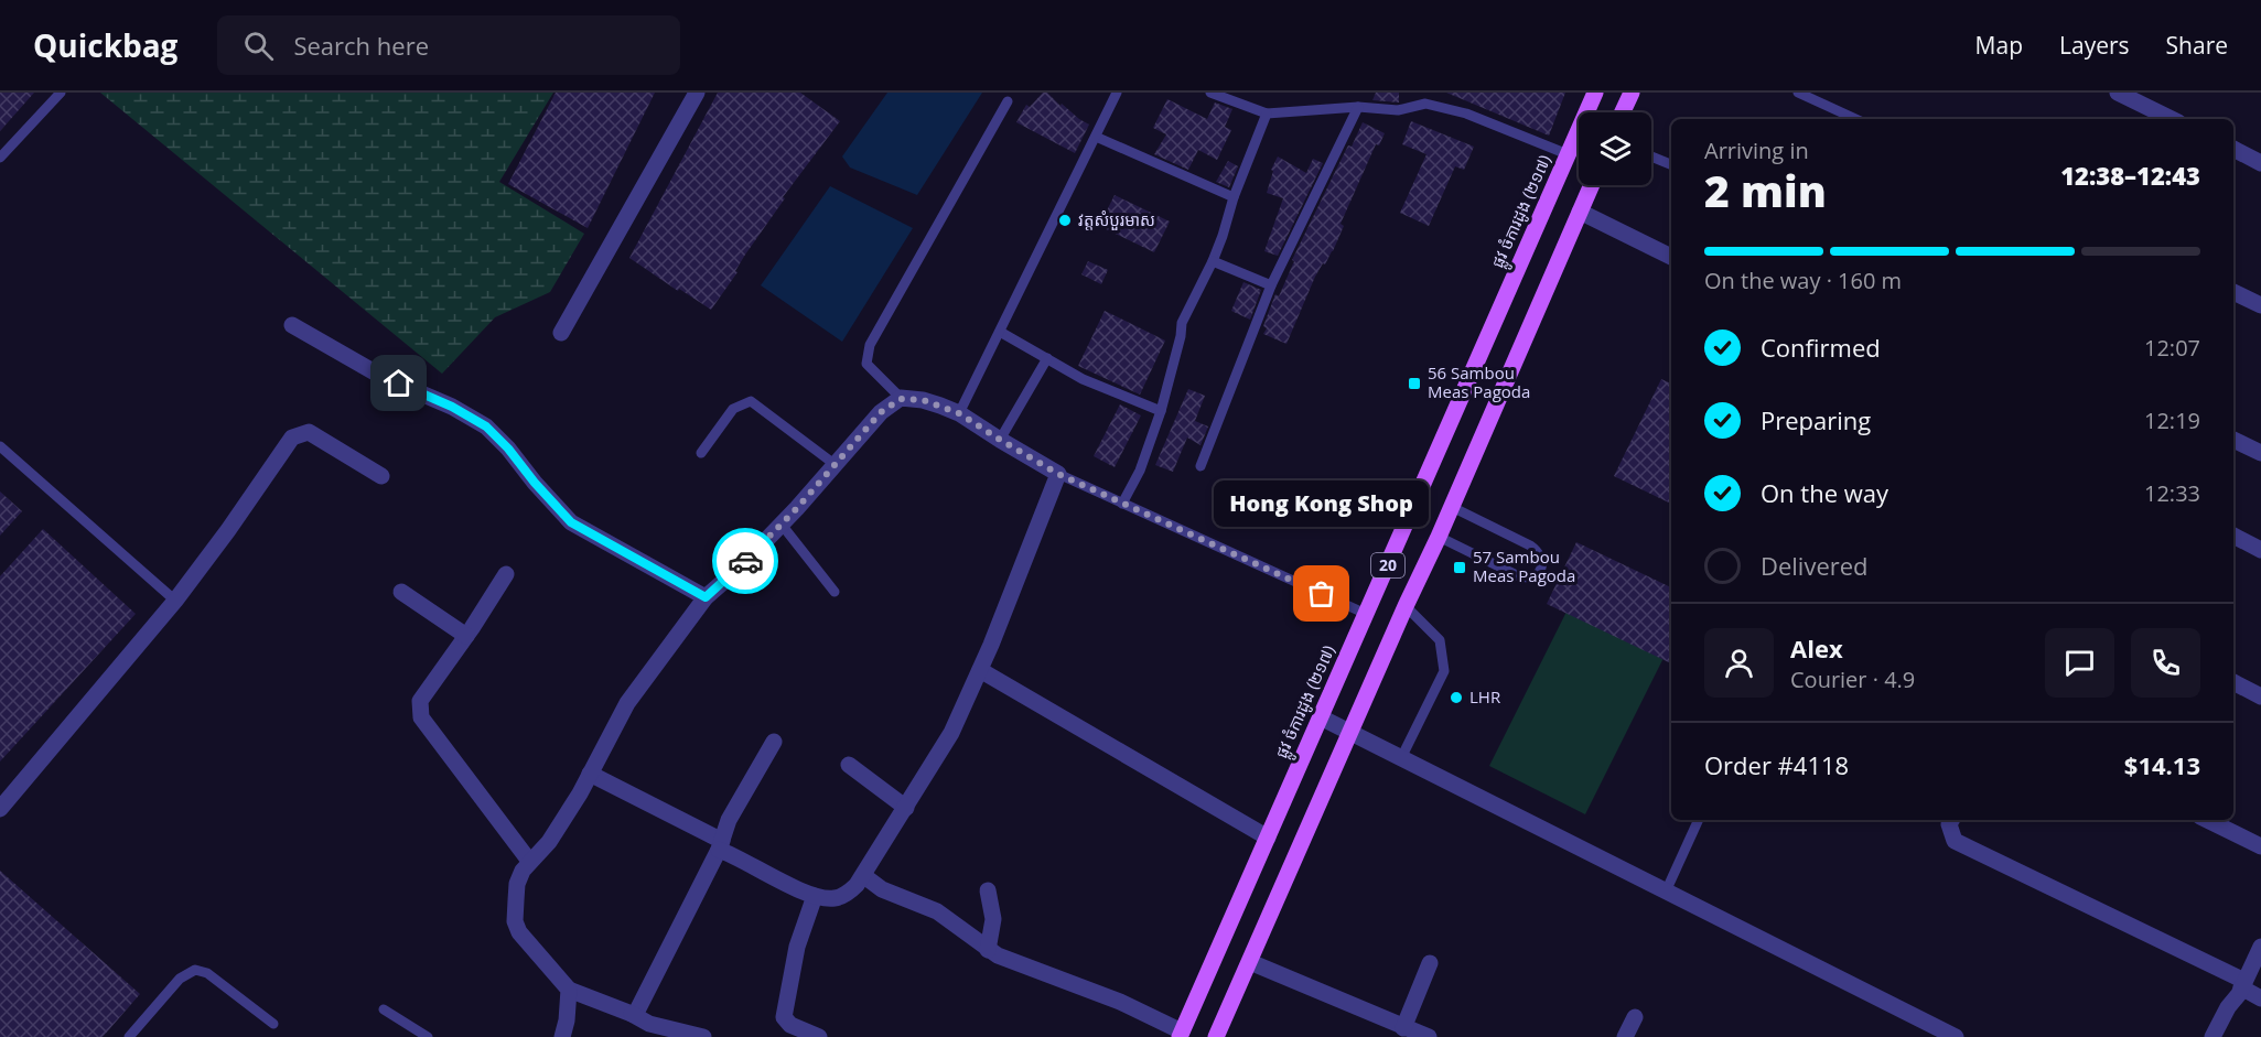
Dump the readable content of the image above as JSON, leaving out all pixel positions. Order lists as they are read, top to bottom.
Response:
{
  "streets": {
    "main road": ["ផ្លូវ ចំការដូង (២១៧)", "20"]
  },
  "places": {
    "other": ["វត្តសំបួរមាស", "Hong Kong Shop", "LHR"],
    "transit": ["56 Sambou Meas Pagoda", "57 Sambou Meas Pagoda"]
  },
  "page": {
    "header": "Quickbag",
    "search": "Search here",
    "nav": ["Map", "Layers", "Share"],
    "heading": ["2 min", "Arriving in", "12:38–12:43"],
    "panel": [
      "Alex",
      "Courier · 4.9",
      "Order #4118",
      "$14.13"
    ],
    "bar": "On the way · 160 m",
    "list": [
      ["Confirmed", "12:07"],
      ["Preparing", "12:19"],
      ["On the way", "12:33"],
      "Delivered"
    ],
    "bubble": "Hong Kong Shop"
  }
}
